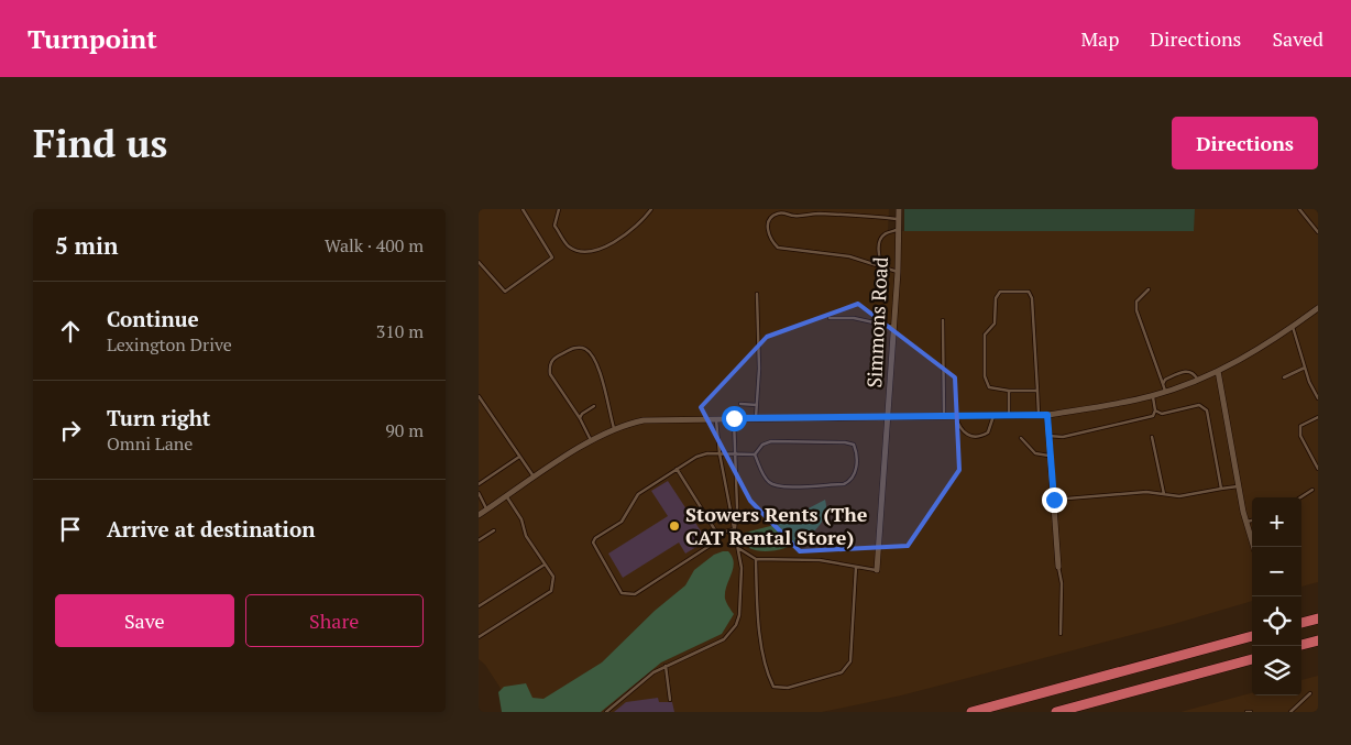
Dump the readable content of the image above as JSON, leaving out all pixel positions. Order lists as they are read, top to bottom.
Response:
{
  "streets": {
    "street": ["Simmons Road"]
  },
  "places": ["Stowers Rents (The CAT Rental Store)"],
  "page": {
    "header": "Turnpoint",
    "nav": ["Map", "Directions", "Saved"],
    "buttons": [
      "Directions",
      ["Save", "Share"]
    ],
    "title": "Find us",
    "heading": ["5 min", "Walk · 400 m"],
    "list": [
      ["Continue", "Lexington Drive", "310 m"],
      ["Turn right", "Omni Lane", "90 m"],
      "Arrive at destination"
    ],
    "map_buttons": ["+", "−"]
  }
}
